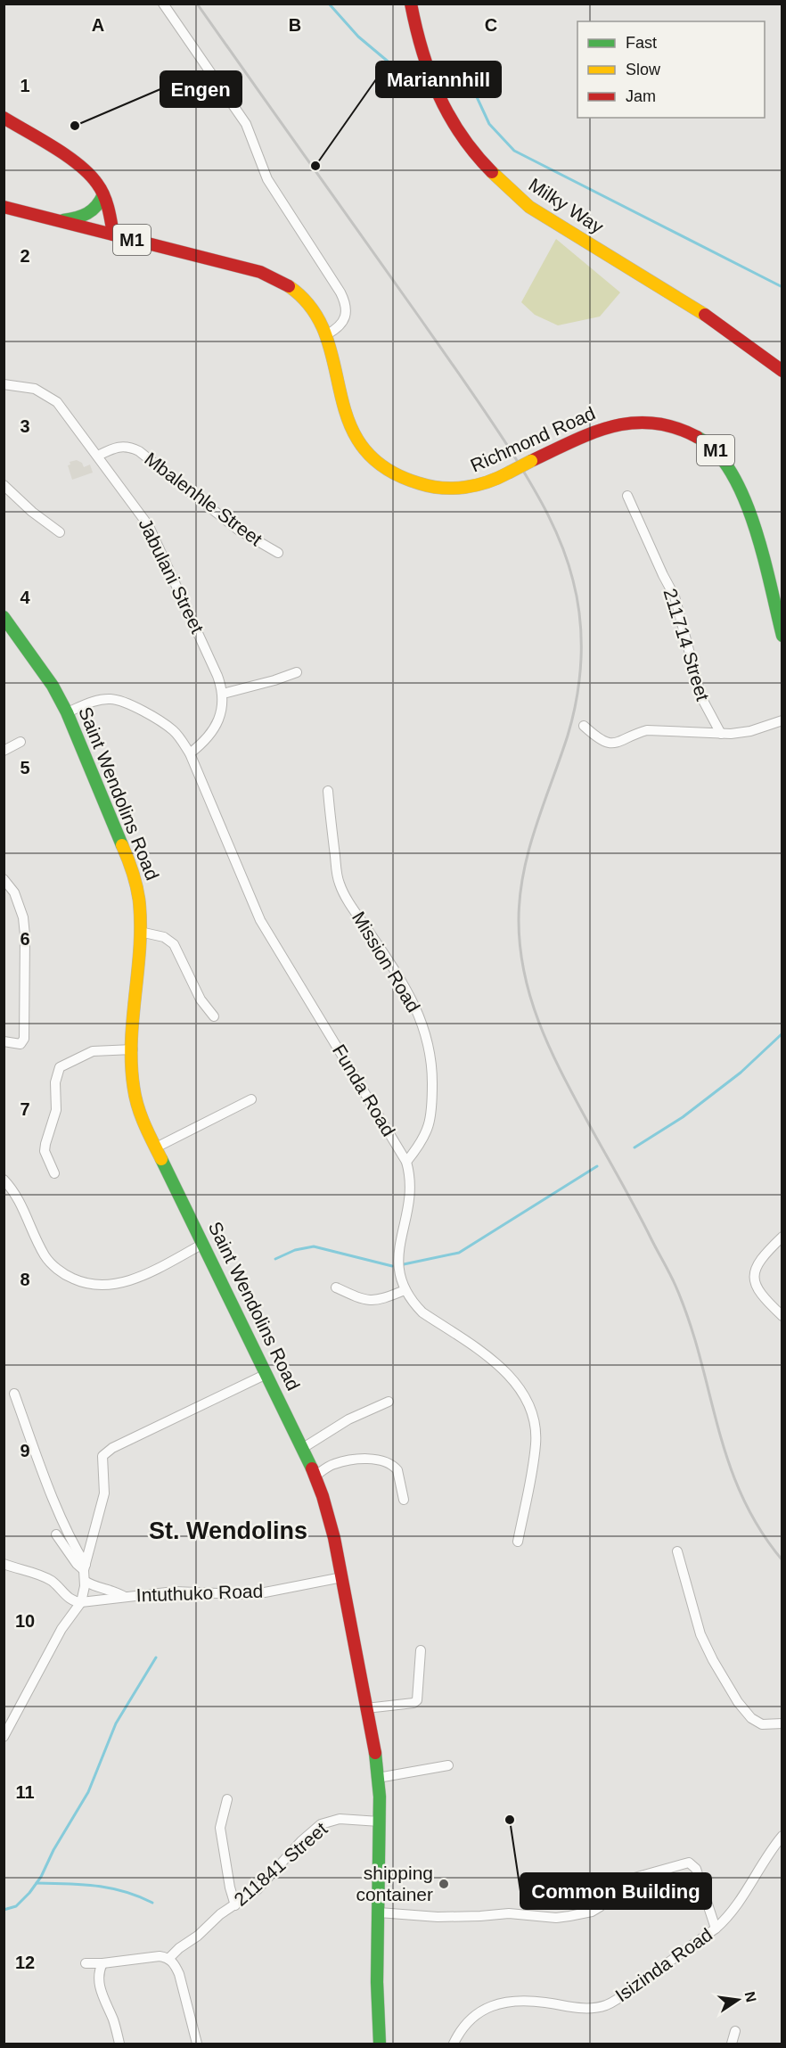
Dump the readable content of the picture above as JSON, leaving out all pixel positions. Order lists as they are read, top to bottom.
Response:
{
  "streets": {
    "main road": [
      "Milky Way",
      "M1",
      "Richmond Road",
      "Saint Wendolins Road"
    ],
    "street": [
      "Mbalenhle Street",
      "Jabulani Street",
      "211714 Street",
      "Mission Road",
      "Funda Road",
      "Intuthuko Road",
      "211841 Street",
      "Isizinda Road"
    ]
  },
  "crossings": [
    ["Mbalenhle Street", "Jabulani Street"],
    ["Jabulani Street", "Funda Road"],
    ["Saint Wendolins Road", "Funda Road"],
    ["Saint Wendolins Road", "Intuthuko Road"],
    ["Saint Wendolins Road", "211841 Street"],
    ["Mission Road", "Funda Road"]
  ],
  "districts": ["St. Wendolins"],
  "places": [
    "Engen",
    "Mariannhill",
    "Common Building",
    "shipping container"
  ],
  "legend": ["Fast", "Slow", "Jam"],
  "north": "right",
  "grid": {
    "columns": ["A", "B", "C"],
    "rows": [
      "1",
      "2",
      "3",
      "4",
      "5",
      "6",
      "7",
      "8",
      "9",
      "10",
      "11",
      "12"
    ]
  }
}
